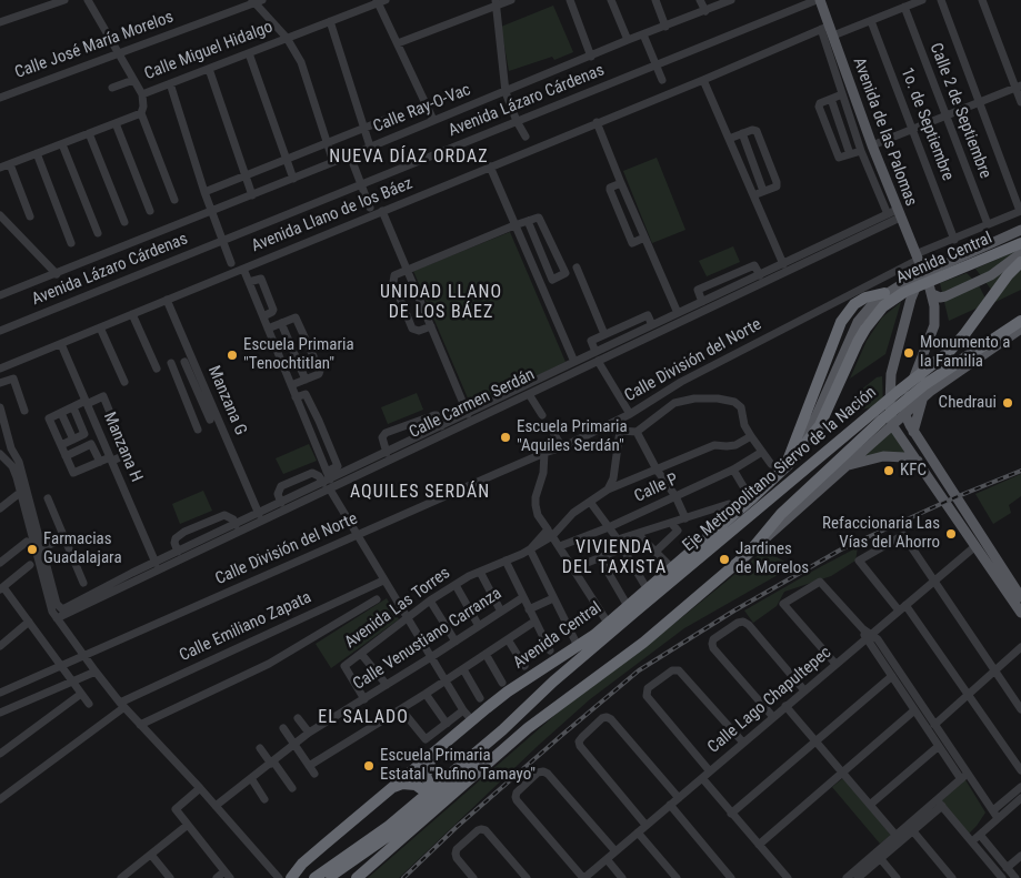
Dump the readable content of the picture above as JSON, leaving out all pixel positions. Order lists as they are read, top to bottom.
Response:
{
  "streets": {
    "highway": ["Avenida Central", "Eje Metropolitano Siervo de la Nación"],
    "main road": ["Avenida de las Palomas"],
    "street": [
      "Calle José María Morelos",
      "Calle Miguel Hidalgo",
      "Avenida Lázaro Cárdenas",
      "Calle Ray-O-Vac",
      "Calle 2 de Septiembre",
      "1o. de Septiembre",
      "Avenida Llano de los Báez",
      "Calle División del Norte",
      "Manzana G",
      "Calle Carmen Serdán",
      "Manzana H",
      "Calle P",
      "Avenida Las Torres",
      "Calle Emiliano Zapata",
      "Calle Venustiano Carranza",
      "Calle Lago Chapultepec"
    ]
  },
  "crossings": [
    ["Avenida Lázaro Cárdenas", "Avenida de las Palomas"],
    ["Calle 2 de Septiembre", "Avenida Llano de los Báez"],
    ["Calle 2 de Septiembre", "Calle División del Norte"],
    ["1o. de Septiembre", "Avenida Llano de los Báez"],
    ["1o. de Septiembre", "Calle División del Norte"],
    ["Avenida de las Palomas", "Avenida Llano de los Báez"],
    ["Avenida de las Palomas", "Calle División del Norte"],
    ["Avenida de las Palomas", "Calle Carmen Serdán"],
    ["Avenida Llano de los Báez", "Manzana G"],
    ["Avenida Llano de los Báez", "Manzana H"],
    ["Avenida Central", "Eje Metropolitano Siervo de la Nación"],
    ["Manzana G", "Calle Carmen Serdán"],
    ["Calle Carmen Serdán", "Manzana H"],
    ["Avenida Las Torres", "Calle Venustiano Carranza"]
  ],
  "districts": [
    "NUEVA DÍAZ ORDAZ",
    "UNIDAD LLANO DE LOS BÁEZ",
    "AQUILES SERDÁN",
    "VIVIENDA DEL TAXISTA",
    "EL SALADO"
  ],
  "places": [
    "Monumento a la Familia",
    "Escuela Primaria \"Tenochtitlan\"",
    "Chedraui",
    "Escuela Primaria \"Aquiles Serdán\"",
    "KFC",
    "Refaccionaria Las Vías del Ahorro",
    "Farmacias Guadalajara",
    "Jardines de Morelos",
    "Escuela Primaria Estatal \"Rufino Tamayo\""
  ]
}
